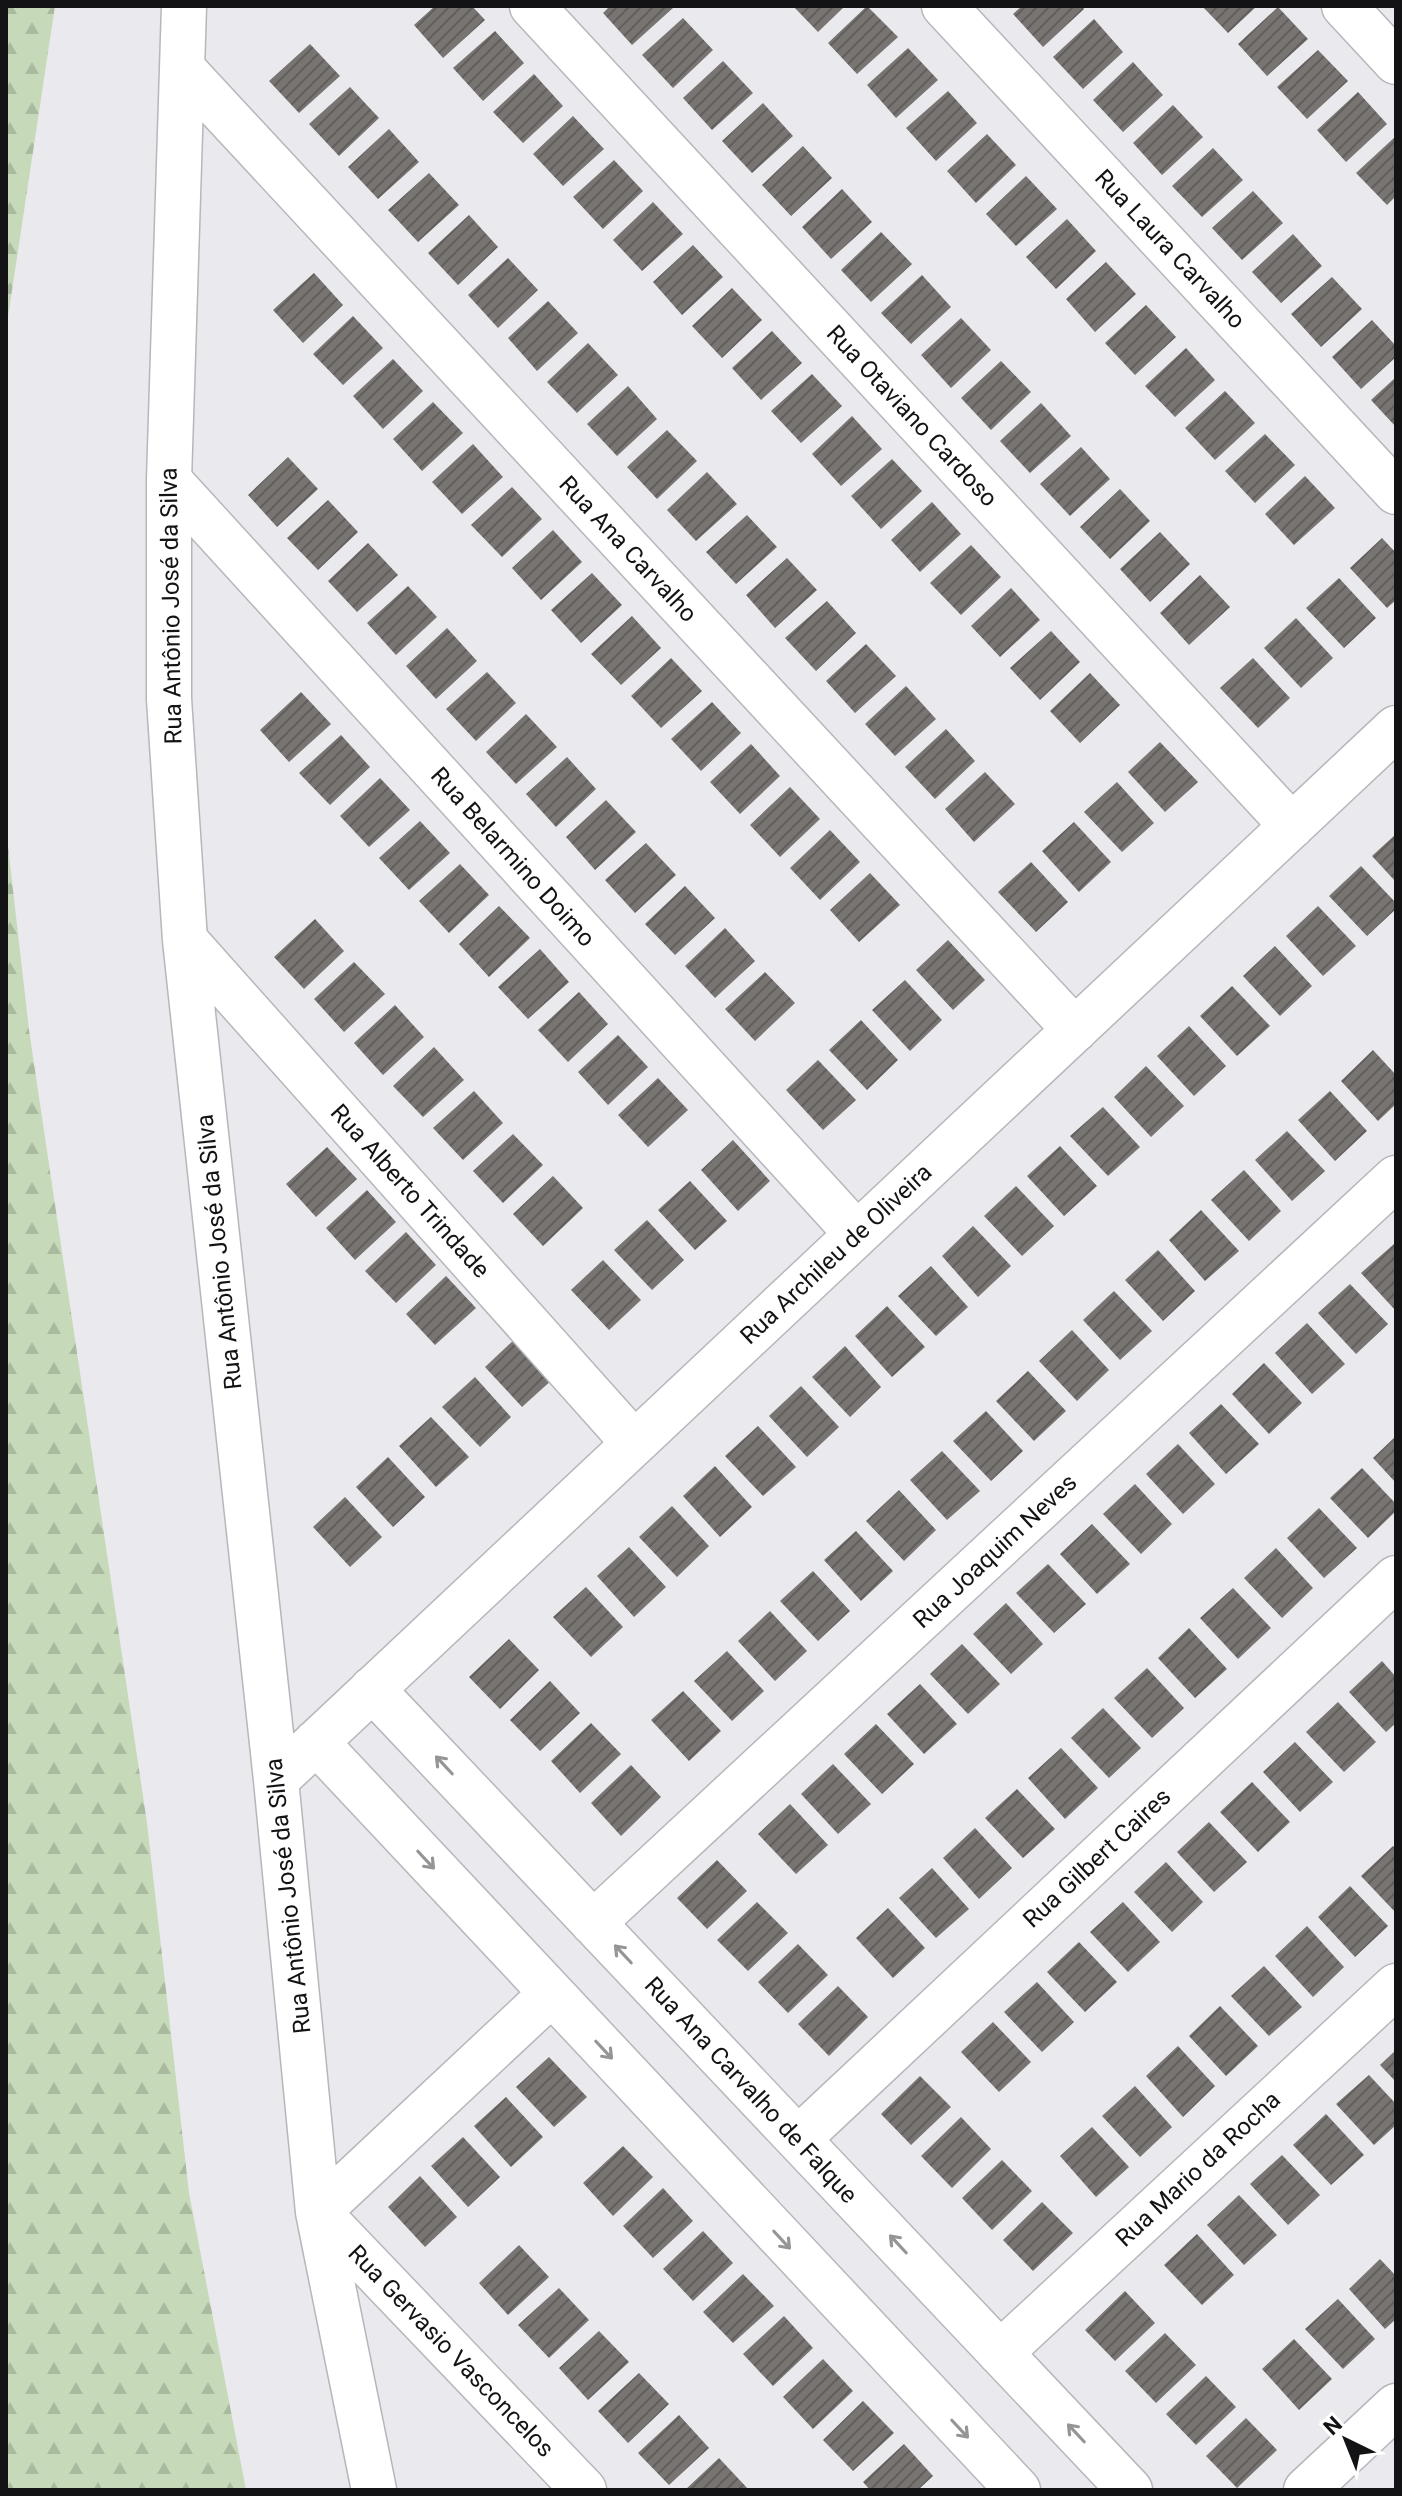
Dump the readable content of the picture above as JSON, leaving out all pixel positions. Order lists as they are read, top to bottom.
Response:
{
  "streets": {
    "street": [
      "Rua Laura Carvalho",
      "Rua Otaviano Cardoso",
      "Rua Ana Carvalho",
      "Rua Antônio José da Silva",
      "Rua Belarmino Doimo",
      "Rua Alberto Trindade",
      "Rua Archileu de Oliveira",
      "Rua Joaquim Neves",
      "Rua Gilbert Caires",
      "Rua Ana Carvalho de Falque",
      "Rua Mario da Rocha",
      "Rua Gervasio Vasconcelos"
    ]
  },
  "crossings": [
    ["Rua Otaviano Cardoso", "Rua Archileu de Oliveira"],
    ["Rua Ana Carvalho", "Rua Antônio José da Silva"],
    ["Rua Ana Carvalho", "Rua Archileu de Oliveira"],
    ["Rua Antônio José da Silva", "Rua Belarmino Doimo"],
    ["Rua Antônio José da Silva", "Rua Alberto Trindade"],
    ["Rua Antônio José da Silva", "Rua Archileu de Oliveira"],
    ["Rua Antônio José da Silva", "Rua Gervasio Vasconcelos"],
    ["Rua Belarmino Doimo", "Rua Archileu de Oliveira"],
    ["Rua Alberto Trindade", "Rua Archileu de Oliveira"],
    ["Rua Archileu de Oliveira", "Rua Ana Carvalho de Falque"],
    ["Rua Joaquim Neves", "Rua Ana Carvalho de Falque"],
    ["Rua Gilbert Caires", "Rua Ana Carvalho de Falque"],
    ["Rua Ana Carvalho de Falque", "Rua Mario da Rocha"]
  ],
  "north": "top left"
}
